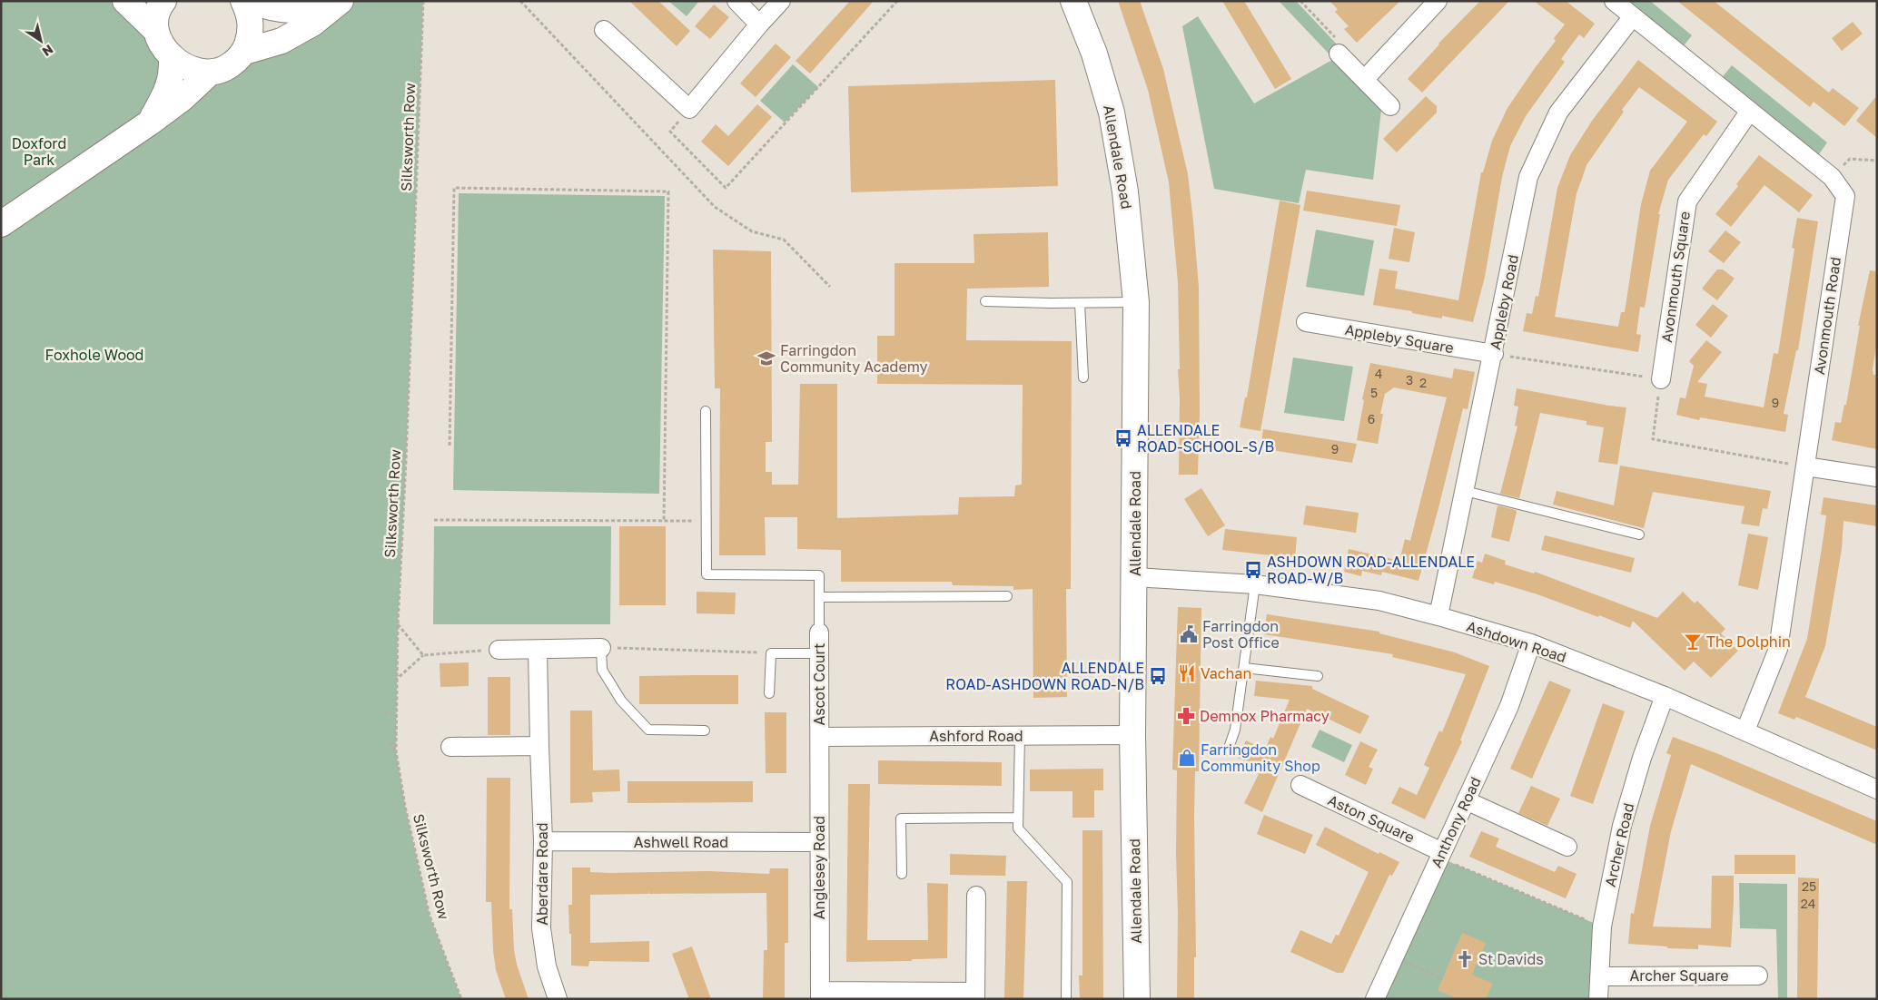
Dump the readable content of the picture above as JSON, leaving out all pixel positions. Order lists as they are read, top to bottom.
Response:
{
  "streets": {
    "street": [
      "Allendale Road",
      "Avonmouth Square",
      "Appleby Road",
      "Avonmouth Road",
      "Appleby Square",
      "Ashdown Road",
      "Ascot Court",
      "Ashford Road",
      "Aston Square",
      "Anthony Road",
      "Ashwell Road",
      "Archer Road",
      "Anglesey Road",
      "Aberdare Road",
      "Archer Square"
    ],
    "path": ["Silksworth Row"]
  },
  "crossings": [
    ["Allendale Road", "Ashdown Road"],
    ["Allendale Road", "Ashford Road"],
    ["Avonmouth Square", "Avonmouth Road"],
    ["Appleby Road", "Avonmouth Road"],
    ["Appleby Road", "Appleby Square"],
    ["Appleby Road", "Ashdown Road"],
    ["Avonmouth Road", "Ashdown Road"],
    ["Ashdown Road", "Anthony Road"],
    ["Ashdown Road", "Archer Road"],
    ["Ascot Court", "Ashford Road"],
    ["Ascot Court", "Anglesey Road"],
    ["Ashford Road", "Anglesey Road"],
    ["Aston Square", "Anthony Road"],
    ["Ashwell Road", "Anglesey Road"],
    ["Ashwell Road", "Aberdare Road"],
    ["Archer Road", "Archer Square"]
  ],
  "parks": ["Doxford Park", "Foxhole Wood"],
  "places": {
    "school or university": ["Farringdon Community Academy"],
    "bus stop": ["ALLENDALE ROAD-SCHOOL-S/B", "ASHDOWN ROAD-ALLENDALE ROAD-W/B", "ALLENDALE ROAD-ASHDOWN ROAD-N/B"],
    "public building": ["Farringdon Post Office"],
    "bar": ["The Dolphin"],
    "restaurant": ["Vachan"],
    "pharmacy": ["Demnox Pharmacy"],
    "shop": ["Farringdon Community Shop"],
    "church": ["St Davids"]
  },
  "house_numbers": [
    "4",
    "3",
    "2",
    "5",
    "9",
    "6",
    "9",
    "25",
    "24"
  ],
  "north": "bottom right"
}
